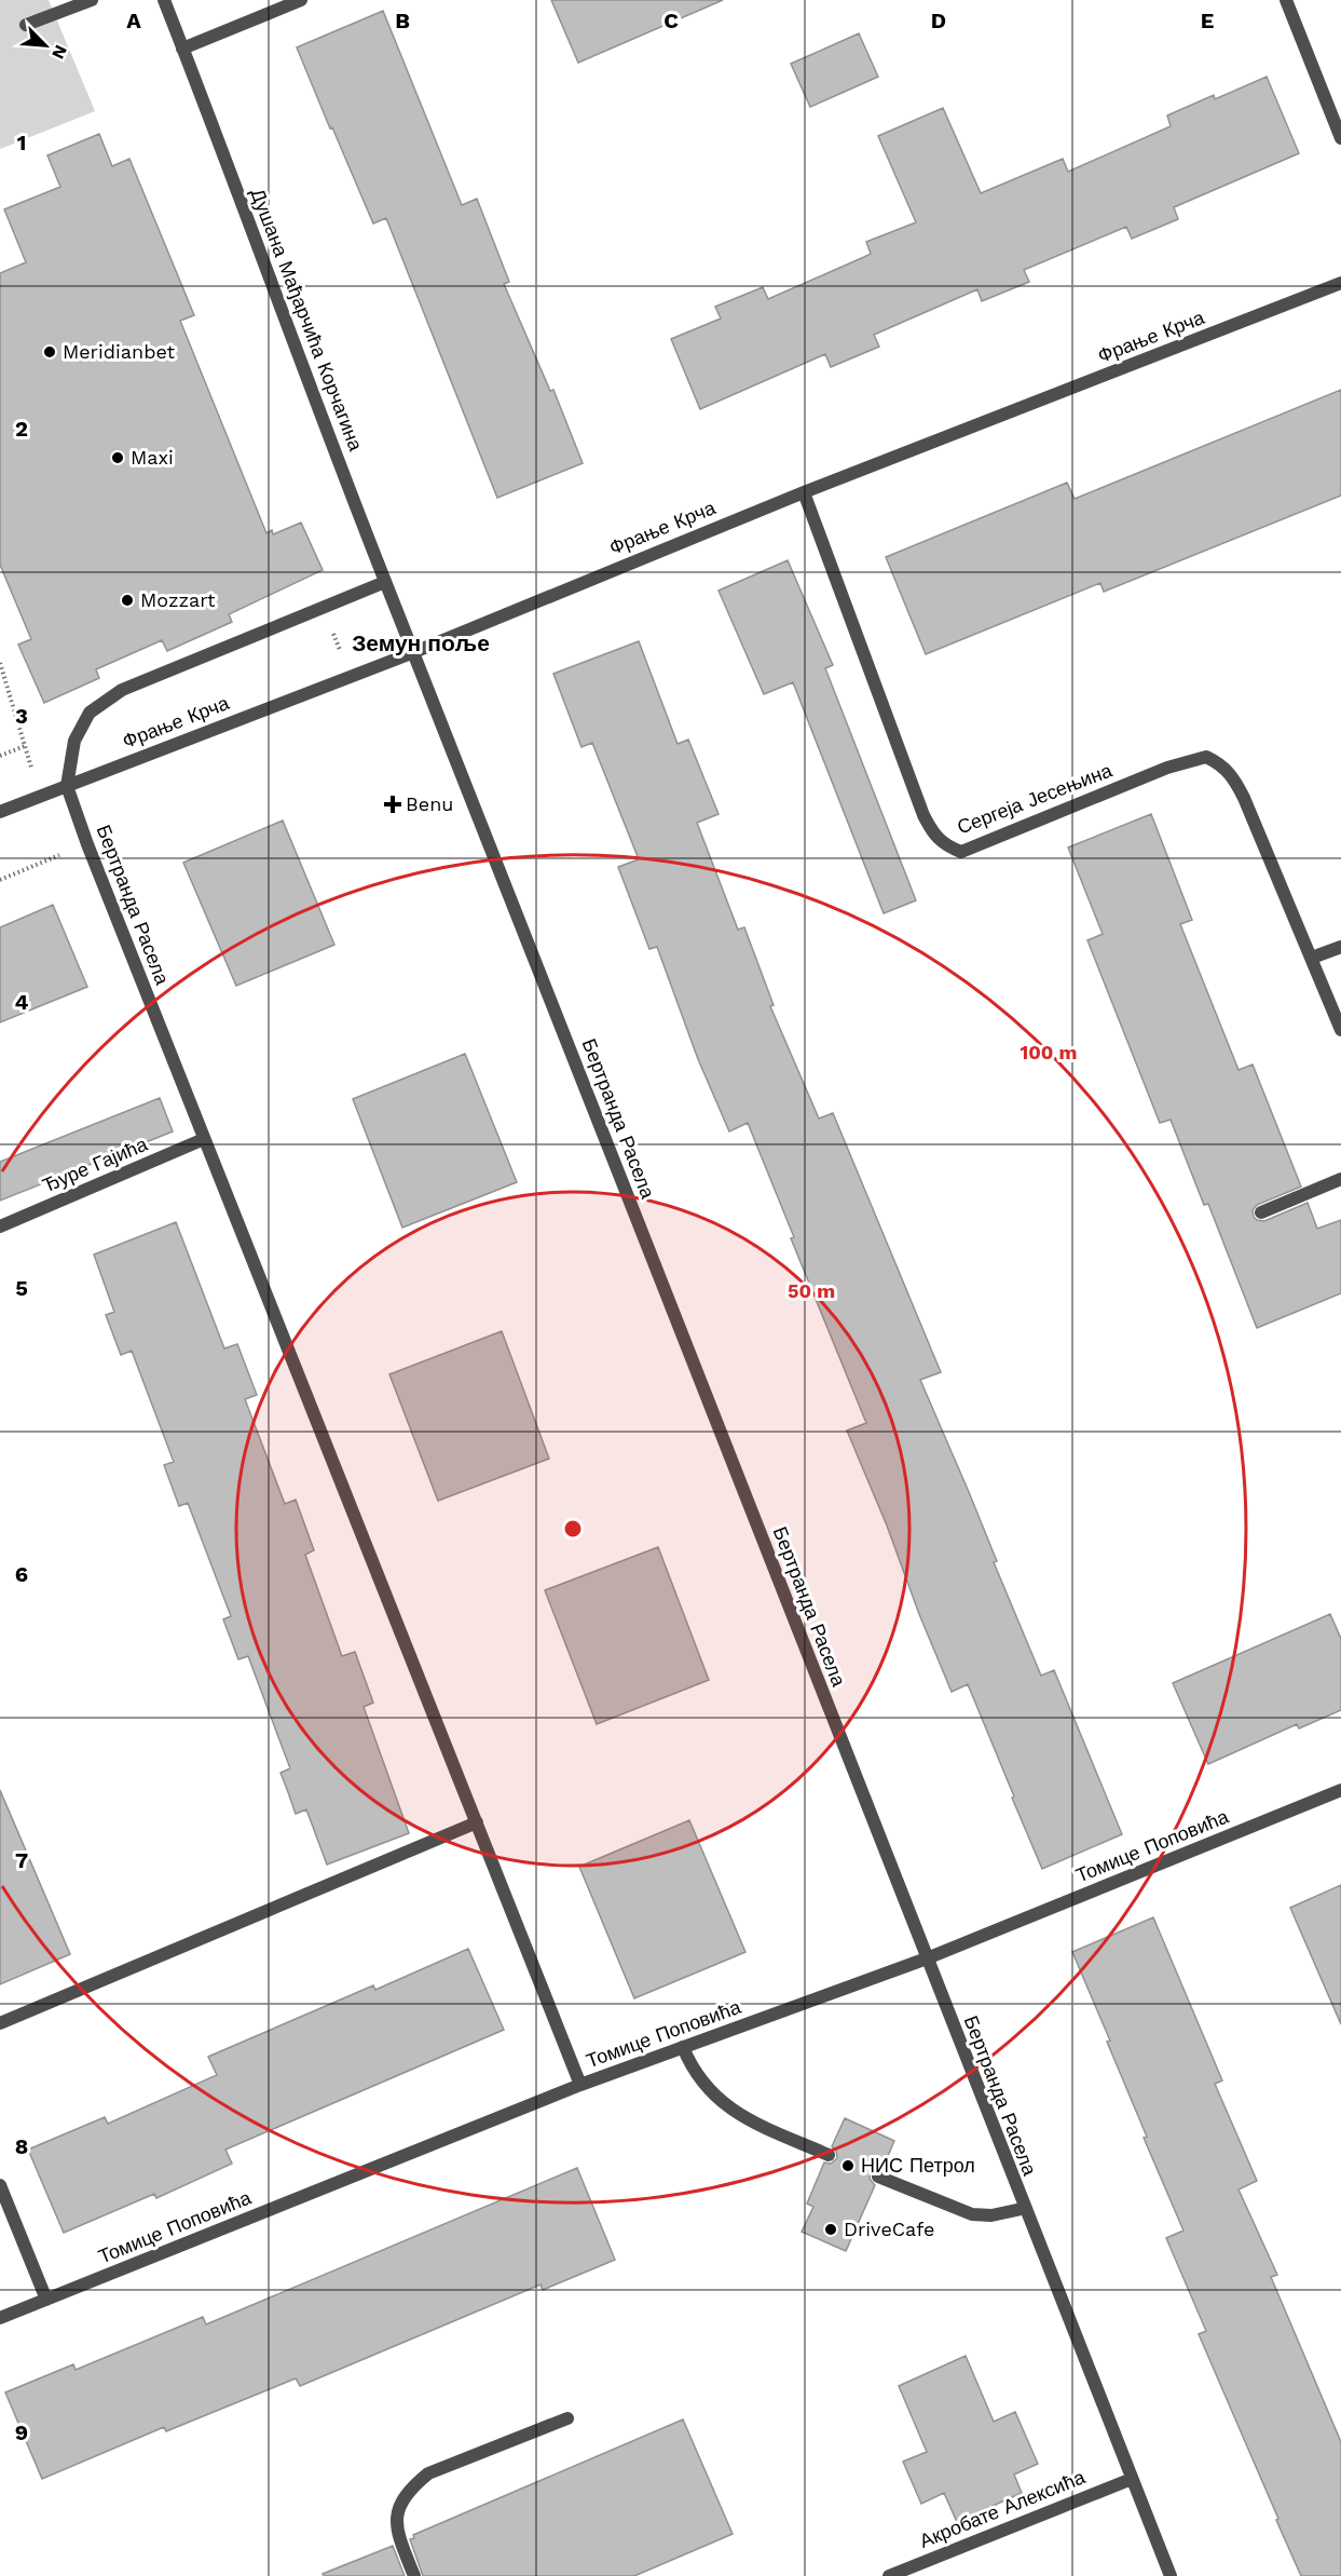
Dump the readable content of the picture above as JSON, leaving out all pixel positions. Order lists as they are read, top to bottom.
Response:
{
  "streets": {
    "street": [
      "Душана Мађарчића Корчагина",
      "Фрање Крча",
      "Сергеја Јесењина",
      "Бертранда Расела",
      "Ђуре Гајића",
      "Томице Поповића",
      "Акробате Алексића"
    ]
  },
  "crossings": [
    ["Душана Мађарчића Корчагина", "Фрање Крча"],
    ["Душана Мађарчића Корчагина", "Бертранда Расела"],
    ["Фрање Крча", "Сергеја Јесењина"],
    ["Фрање Крча", "Бертранда Расела"],
    ["Бертранда Расела", "Ђуре Гајића"],
    ["Бертранда Расела", "Томице Поповића"],
    ["Бертранда Расела", "Акробате Алексића"]
  ],
  "districts": ["Земун поље"],
  "places": {
    "other": [
      "Meridianbet",
      "Maxi",
      "Mozzart",
      "НИС Петрол",
      "DriveCafe"
    ],
    "health": ["Benu"]
  },
  "north": "bottom right",
  "grid": {
    "columns": [
      "A",
      "B",
      "C",
      "D",
      "E"
    ],
    "rows": [
      "1",
      "2",
      "3",
      "4",
      "5",
      "6",
      "7",
      "8",
      "9"
    ]
  },
  "rings": ["100 m", "50 m"]
}
